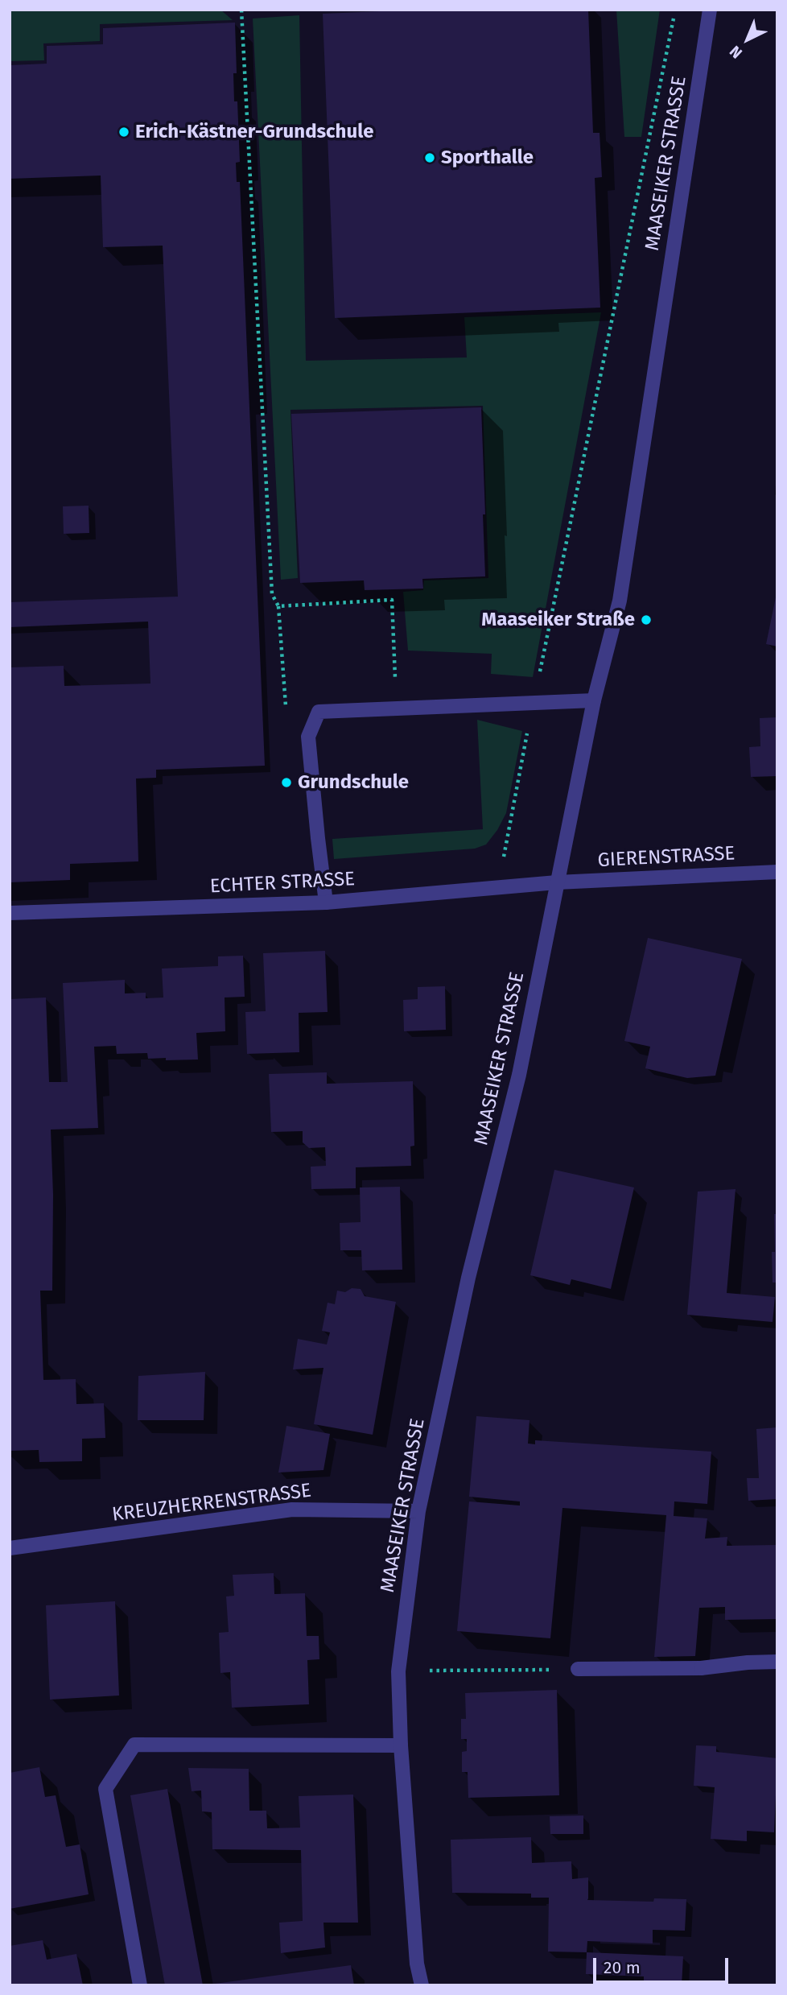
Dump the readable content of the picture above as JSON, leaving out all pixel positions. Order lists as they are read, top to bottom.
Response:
{
  "streets": {
    "street": [
      "MAASEIKER STRASSE",
      "GIERENSTRASSE",
      "ECHTER STRASSE",
      "KREUZHERRENSTRASSE"
    ]
  },
  "crossings": [
    ["MAASEIKER STRASSE", "GIERENSTRASSE"],
    ["MAASEIKER STRASSE", "ECHTER STRASSE"],
    ["MAASEIKER STRASSE", "KREUZHERRENSTRASSE"],
    ["GIERENSTRASSE", "ECHTER STRASSE"]
  ],
  "places": [
    "Erich-Kästner-Grundschule",
    "Sporthalle",
    "Maaseiker Straße",
    "Grundschule"
  ],
  "scale_bar": "20 m",
  "north": "bottom left"
}
